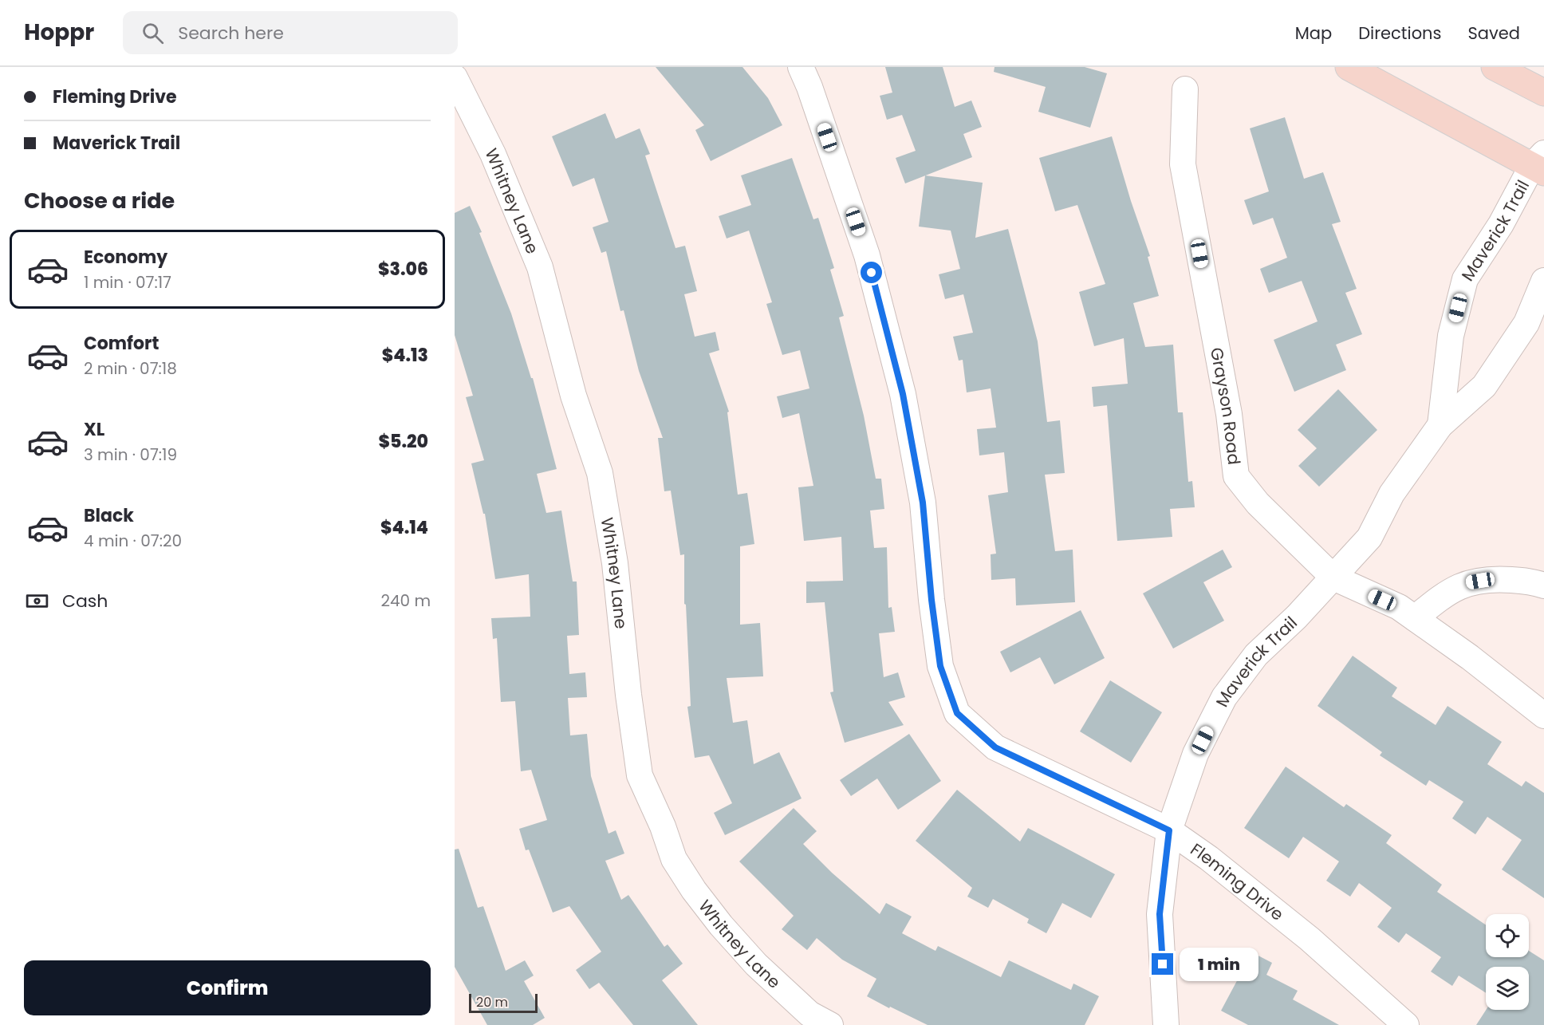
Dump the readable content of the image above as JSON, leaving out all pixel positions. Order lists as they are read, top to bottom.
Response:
{
  "streets": {
    "street": [
      "Whitney Lane",
      "Maverick Trail",
      "Grayson Road",
      "Fleming Drive"
    ]
  },
  "crossings": [
    ["Maverick Trail", "Grayson Road"],
    ["Maverick Trail", "Fleming Drive"]
  ],
  "scale_bar": "20 m",
  "page": {
    "header": "Hoppr",
    "search": "Search here",
    "nav": ["Map", "Directions", "Saved"],
    "banner": ["Fleming Drive", "Maverick Trail"],
    "heading": "Choose a ride",
    "list": [
      {
        "name": "Economy",
        "note": "1 min · 07:17",
        "value": "$3.06"
      },
      {
        "name": "Comfort",
        "note": "2 min · 07:18",
        "value": "$4.13"
      },
      {
        "name": "XL",
        "note": "3 min · 07:19",
        "value": "$5.20"
      },
      {
        "name": "Black",
        "note": "4 min · 07:20",
        "value": "$4.14"
      }
    ],
    "pay": ["Cash", "240 m"],
    "bubble": "1 min",
    "buttons": "Confirm",
    "scale": "20 m"
  }
}
